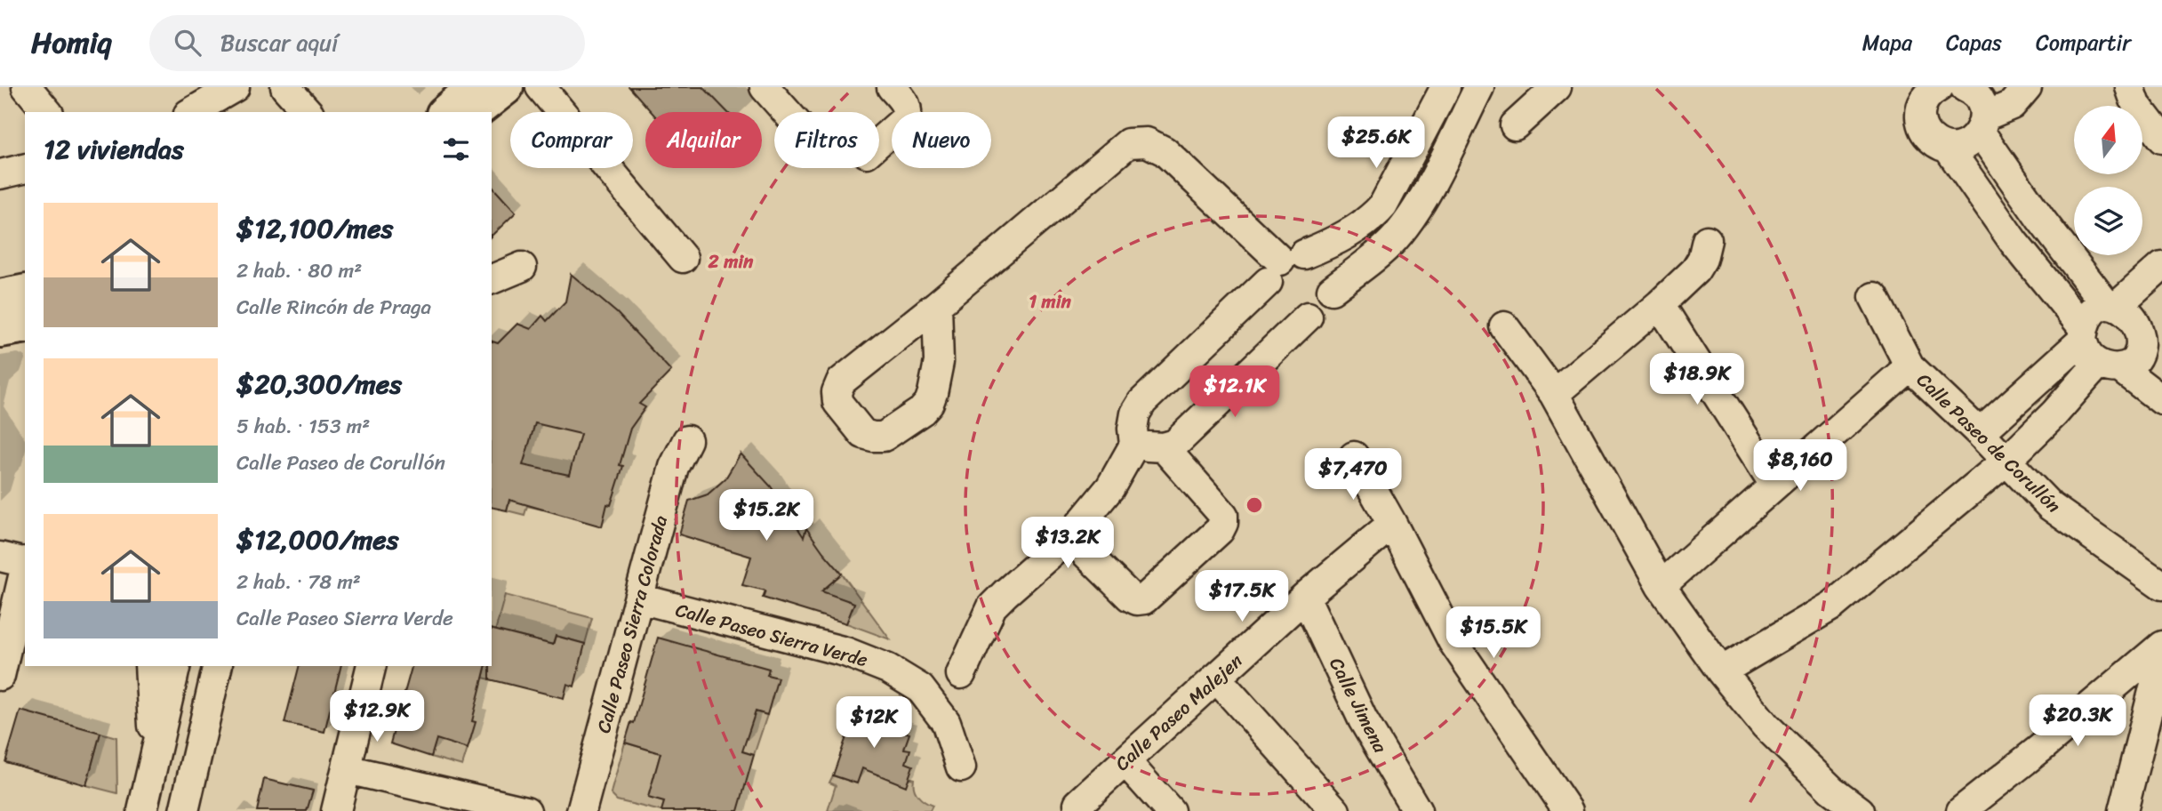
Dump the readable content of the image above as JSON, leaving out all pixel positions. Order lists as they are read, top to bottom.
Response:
{
  "streets": {
    "street": [
      "Calle Paseo de Corullón",
      "Calle Paseo Sierra Colorada",
      "Calle Paseo Sierra Verde",
      "Calle Jimena",
      "Calle Paseo Malejen"
    ]
  },
  "crossings": [
    ["Calle Paseo Sierra Colorada", "Calle Paseo Sierra Verde"],
    ["Calle Jimena", "Calle Paseo Malejen"]
  ],
  "north": "top",
  "page": {
    "header": "Homiq",
    "search": "Buscar aquí",
    "nav": ["Mapa", "Capas", "Compartir"],
    "chip": [
      "Comprar",
      "Alquilar",
      "Filtros",
      "Nuevo"
    ],
    "heading": "12 viviendas",
    "price": [
      "$25.6K",
      "$18.9K",
      "$12.1K",
      "$8,160",
      "$7,470",
      "$15.2K",
      "$13.2K",
      "$17.5K",
      "$15.5K",
      "$12.9K",
      "$20.3K",
      "$12K"
    ],
    "list": [
      {
        "name": "$12,100/mes",
        "note": "2 hab. · 80 m² · Calle Rincón de Praga"
      },
      {
        "name": "$20,300/mes",
        "note": "5 hab. · 153 m² · Calle Paseo de Corullón"
      },
      {
        "name": "$12,000/mes",
        "note": "2 hab. · 78 m² · Calle Paseo Sierra Verde"
      }
    ]
  },
  "rings": ["2 min", "1 min"]
}
